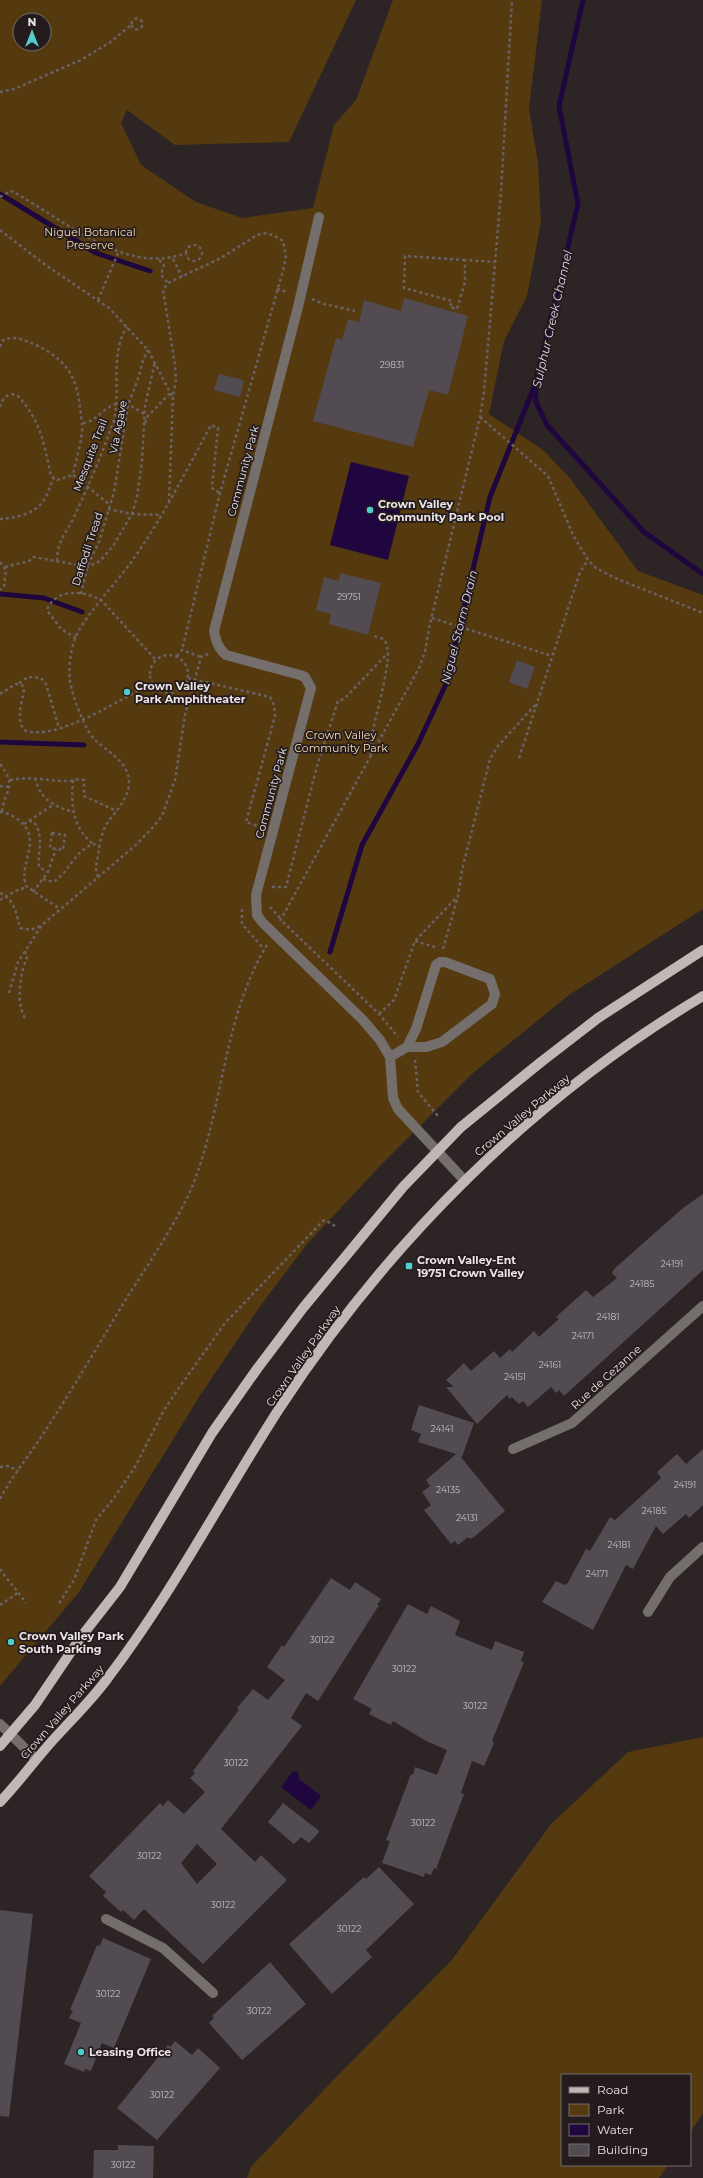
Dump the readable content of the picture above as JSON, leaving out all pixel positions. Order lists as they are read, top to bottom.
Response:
{
  "streets": {
    "main road": ["Crown Valley Parkway"],
    "street": ["Community Park", "Rue de Cezanne"],
    "path": ["Via Agave", "Mesquite Trail", "Daffodil Tread"]
  },
  "crossings": [
    ["Via Agave", "Daffodil Tread"],
    ["Community Park", "Crown Valley Parkway"]
  ],
  "water": ["Sulphur Creek Channel", "Niguel Storm Drain"],
  "parks": ["Niguel Botanical Preserve", "Crown Valley Community Park"],
  "places": {
    "other": [
      "Crown Valley Community Park Pool",
      "Crown Valley Park Amphitheater",
      "Crown Valley Park South Parking",
      "Leasing Office"
    ],
    "transit": ["Crown Valley-Ent 19751 Crown Valley"]
  },
  "house_numbers": [
    "29831",
    "29751",
    "24191",
    "24185",
    "24181",
    "24171",
    "24161",
    "24151",
    "24141",
    "24191",
    "24135",
    "24185",
    "24131",
    "24181",
    "24171",
    "30122",
    "30122",
    "30122",
    "30122",
    "30122",
    "30122",
    "30122",
    "30122",
    "30122",
    "30122",
    "30122",
    "30122"
  ],
  "legend": [
    "Road",
    "Park",
    "Water",
    "Building"
  ],
  "north": "top"
}
